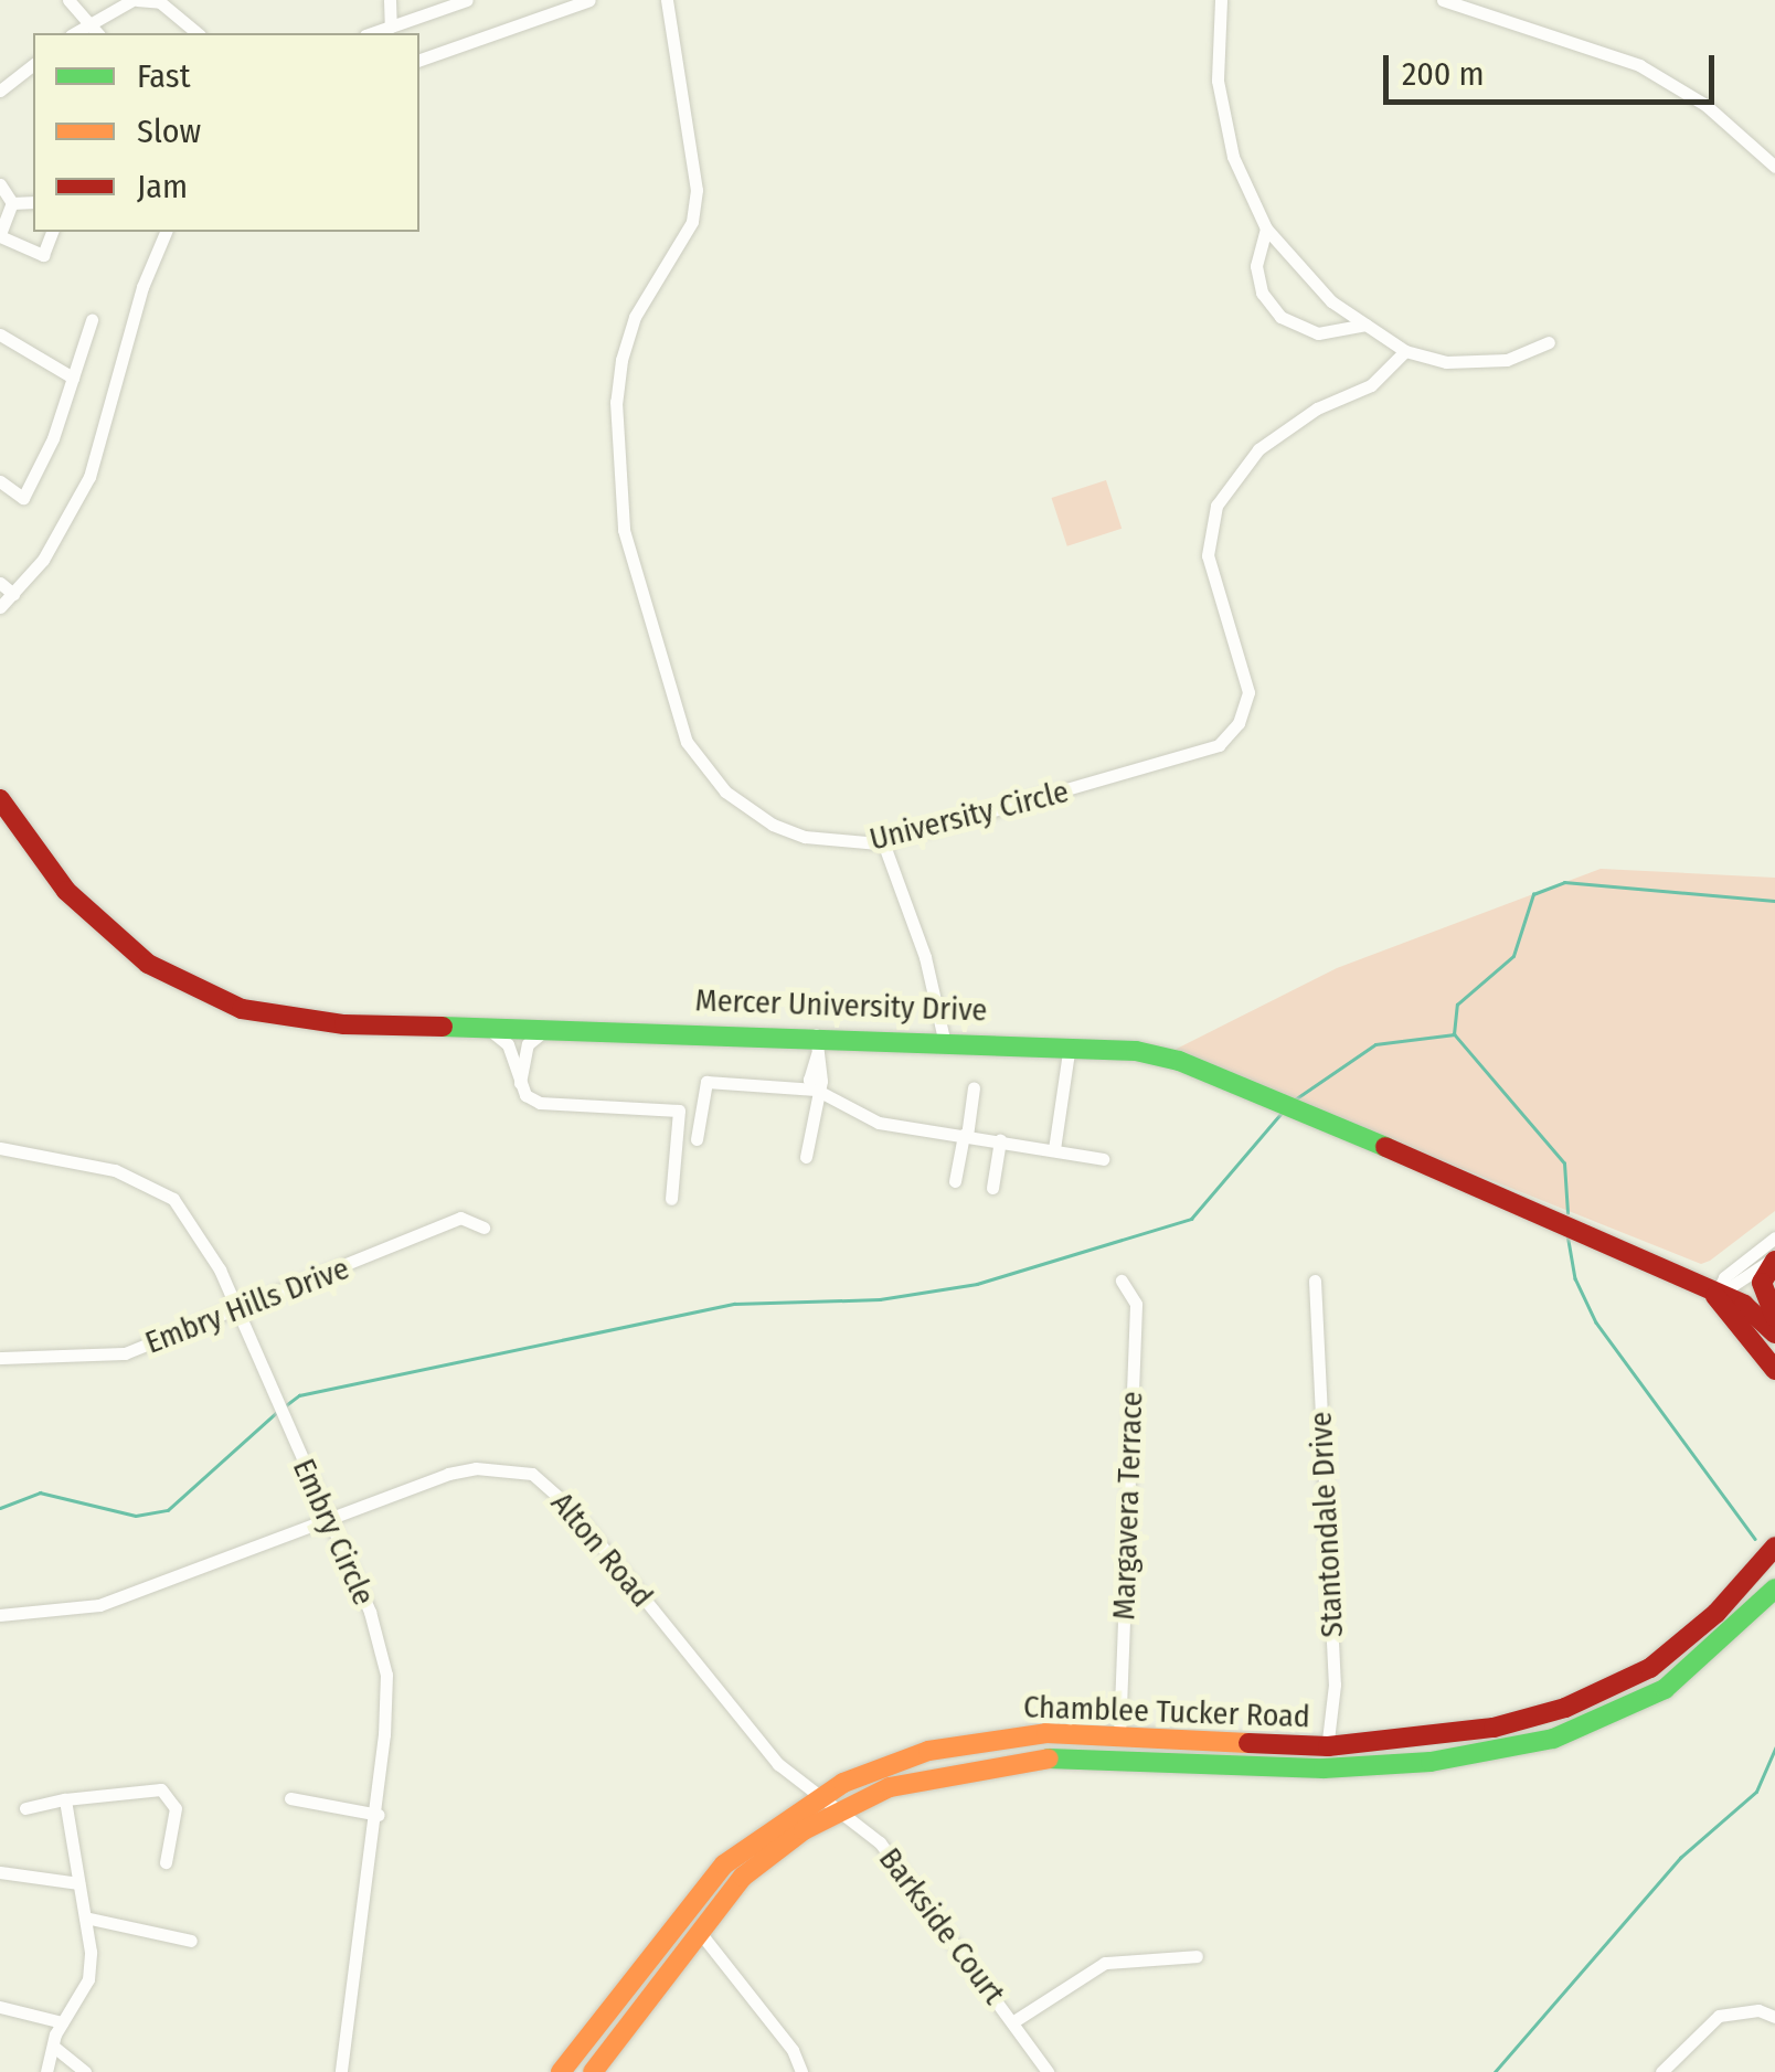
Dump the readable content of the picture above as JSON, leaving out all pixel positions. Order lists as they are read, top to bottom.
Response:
{
  "streets": {
    "main road": ["Mercer University Drive", "Chamblee Tucker Road"],
    "street": [
      "University Circle",
      "Embry Hills Drive",
      "Margavera Terrace",
      "Stantondale Drive",
      "Embry Circle",
      "Alton Road",
      "Barkside Court"
    ]
  },
  "crossings": [
    ["Embry Hills Drive", "Embry Circle"],
    ["Margavera Terrace", "Chamblee Tucker Road"],
    ["Stantondale Drive", "Chamblee Tucker Road"],
    ["Embry Circle", "Alton Road"],
    ["Alton Road", "Chamblee Tucker Road"],
    ["Alton Road", "Barkside Court"],
    ["Chamblee Tucker Road", "Barkside Court"]
  ],
  "legend": ["Fast", "Slow", "Jam"],
  "scale_bar": "200 m"
}
